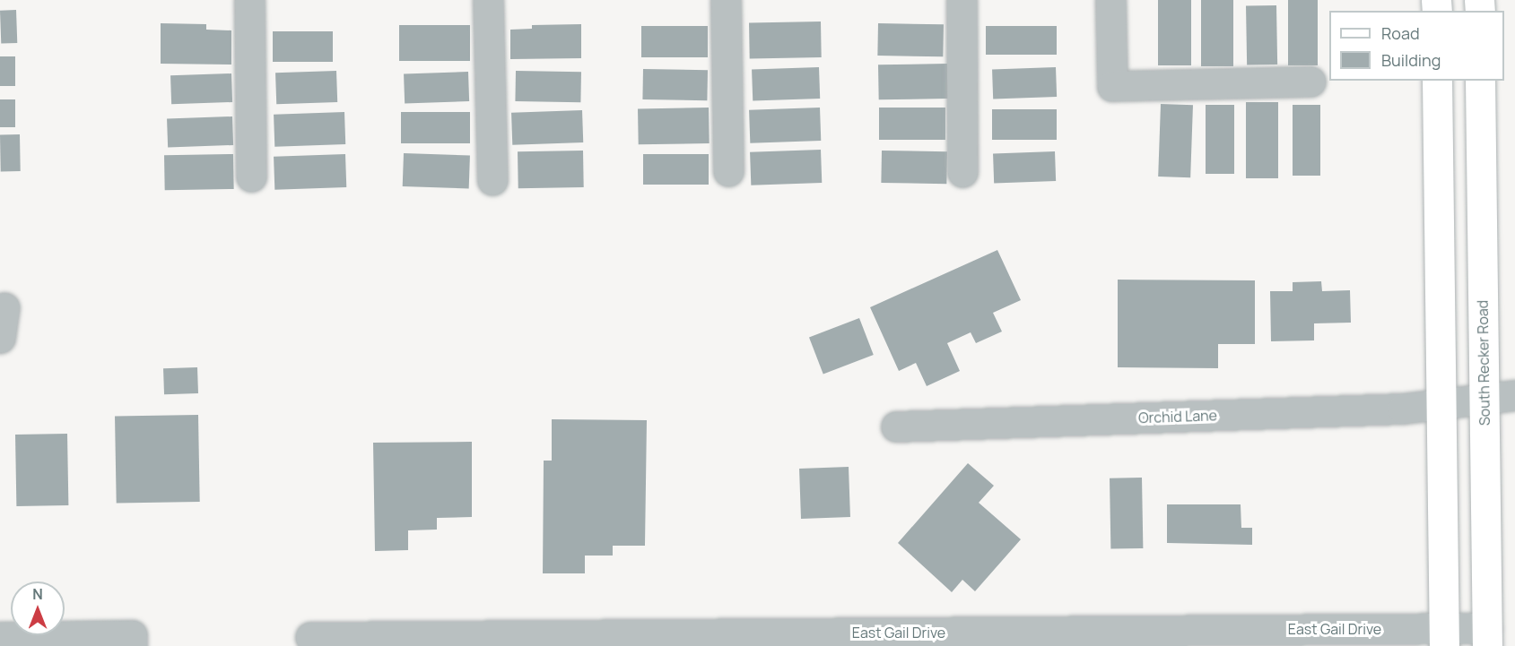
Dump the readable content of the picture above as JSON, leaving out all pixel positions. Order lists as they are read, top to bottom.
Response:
{
  "streets": {
    "main road": ["South Recker Road"],
    "street": ["Orchid Lane", "East Gail Drive"]
  },
  "crossings": [
    ["South Recker Road", "Orchid Lane"],
    ["South Recker Road", "East Gail Drive"]
  ],
  "legend": ["Road", "Building"],
  "north": "top"
}
